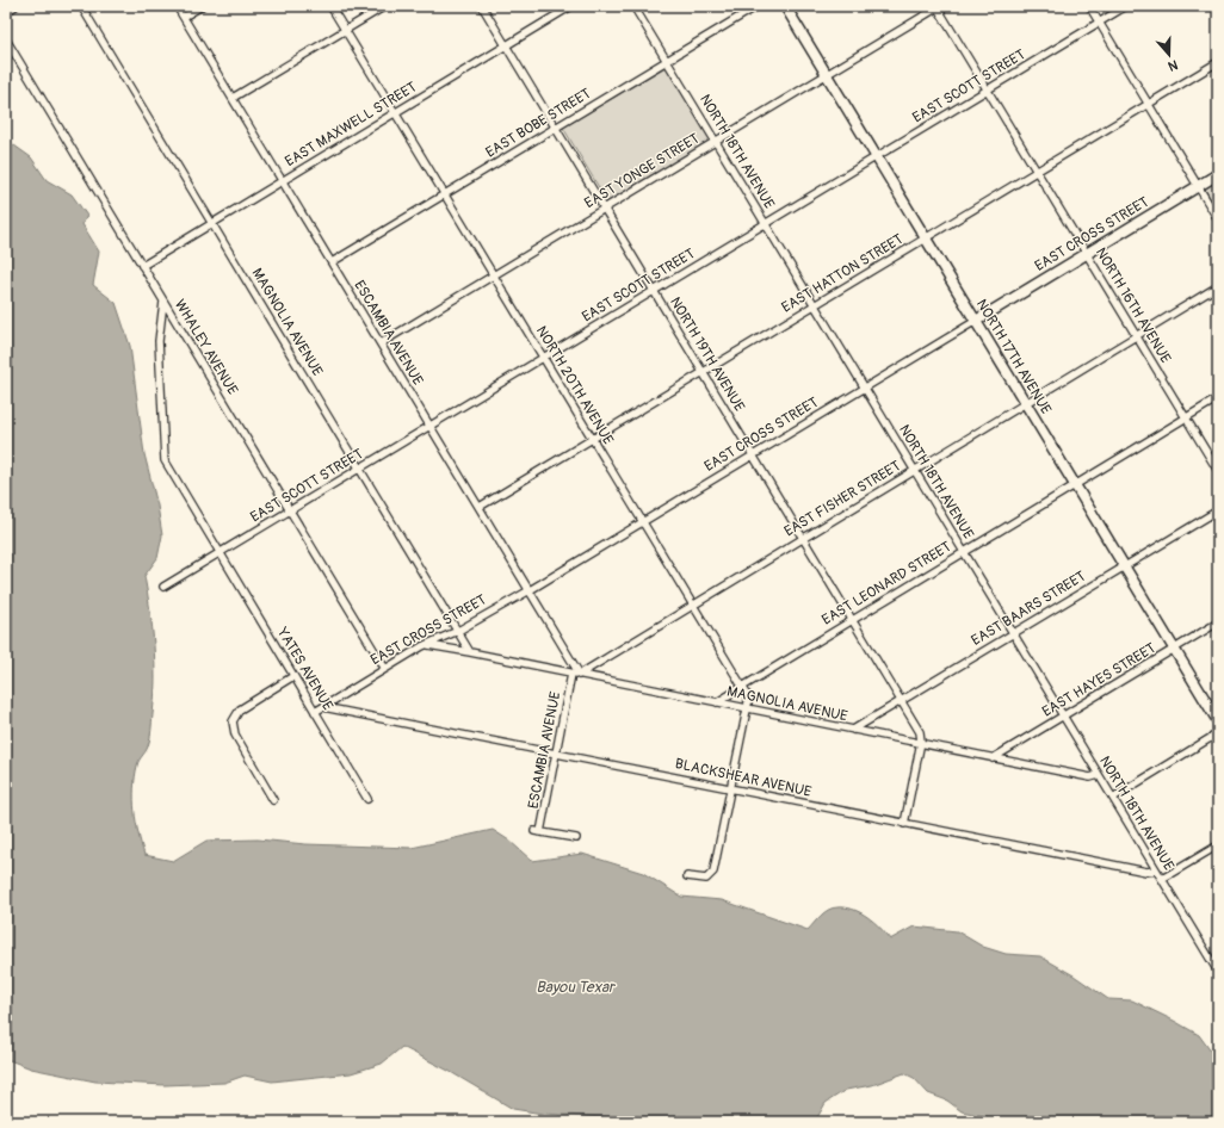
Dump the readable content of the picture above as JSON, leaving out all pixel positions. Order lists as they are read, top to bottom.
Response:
{
  "streets": {
    "street": [
      "EAST SCOTT STREET",
      "EAST BOBE STREET",
      "EAST MAXWELL STREET",
      "NORTH 18TH AVENUE",
      "EAST YONGE STREET",
      "EAST CROSS STREET",
      "EAST HATTON STREET",
      "NORTH 16TH AVENUE",
      "MAGNOLIA AVENUE",
      "ESCAMBIA AVENUE",
      "WHALEY AVENUE",
      "NORTH 19TH AVENUE",
      "NORTH 17TH AVENUE",
      "NORTH 20TH AVENUE",
      "EAST FISHER STREET",
      "EAST LEONARD STREET",
      "EAST BAARS STREET",
      "YATES AVENUE",
      "EAST HAYES STREET",
      "BLACKSHEAR AVENUE"
    ]
  },
  "crossings": [
    ["EAST SCOTT STREET", "NORTH 18TH AVENUE"],
    ["EAST SCOTT STREET", "NORTH 16TH AVENUE"],
    ["EAST SCOTT STREET", "MAGNOLIA AVENUE"],
    ["EAST SCOTT STREET", "ESCAMBIA AVENUE"],
    ["EAST SCOTT STREET", "WHALEY AVENUE"],
    ["EAST SCOTT STREET", "NORTH 19TH AVENUE"],
    ["EAST SCOTT STREET", "NORTH 17TH AVENUE"],
    ["EAST SCOTT STREET", "NORTH 20TH AVENUE"],
    ["EAST SCOTT STREET", "YATES AVENUE"],
    ["EAST BOBE STREET", "NORTH 18TH AVENUE"],
    ["EAST BOBE STREET", "ESCAMBIA AVENUE"],
    ["EAST BOBE STREET", "NORTH 19TH AVENUE"],
    ["EAST BOBE STREET", "NORTH 20TH AVENUE"],
    ["EAST MAXWELL STREET", "MAGNOLIA AVENUE"],
    ["EAST MAXWELL STREET", "ESCAMBIA AVENUE"],
    ["EAST MAXWELL STREET", "WHALEY AVENUE"],
    ["EAST MAXWELL STREET", "NORTH 19TH AVENUE"],
    ["EAST MAXWELL STREET", "NORTH 20TH AVENUE"],
    ["NORTH 18TH AVENUE", "EAST YONGE STREET"],
    ["NORTH 18TH AVENUE", "EAST CROSS STREET"],
    ["NORTH 18TH AVENUE", "EAST HATTON STREET"],
    ["NORTH 18TH AVENUE", "MAGNOLIA AVENUE"],
    ["NORTH 18TH AVENUE", "EAST FISHER STREET"],
    ["NORTH 18TH AVENUE", "EAST LEONARD STREET"],
    ["NORTH 18TH AVENUE", "EAST BAARS STREET"],
    ["NORTH 18TH AVENUE", "EAST HAYES STREET"],
    ["NORTH 18TH AVENUE", "BLACKSHEAR AVENUE"],
    ["EAST YONGE STREET", "NORTH 16TH AVENUE"],
    ["EAST YONGE STREET", "ESCAMBIA AVENUE"],
    ["EAST YONGE STREET", "NORTH 19TH AVENUE"],
    ["EAST YONGE STREET", "NORTH 17TH AVENUE"],
    ["EAST YONGE STREET", "NORTH 20TH AVENUE"],
    ["EAST CROSS STREET", "NORTH 16TH AVENUE"],
    ["EAST CROSS STREET", "MAGNOLIA AVENUE"],
    ["EAST CROSS STREET", "ESCAMBIA AVENUE"],
    ["EAST CROSS STREET", "WHALEY AVENUE"],
    ["EAST CROSS STREET", "NORTH 19TH AVENUE"],
    ["EAST CROSS STREET", "NORTH 17TH AVENUE"],
    ["EAST CROSS STREET", "NORTH 20TH AVENUE"],
    ["EAST CROSS STREET", "YATES AVENUE"],
    ["EAST CROSS STREET", "BLACKSHEAR AVENUE"],
    ["EAST HATTON STREET", "NORTH 16TH AVENUE"],
    ["EAST HATTON STREET", "ESCAMBIA AVENUE"],
    ["EAST HATTON STREET", "NORTH 19TH AVENUE"],
    ["EAST HATTON STREET", "NORTH 17TH AVENUE"],
    ["EAST HATTON STREET", "NORTH 20TH AVENUE"],
    ["NORTH 16TH AVENUE", "EAST FISHER STREET"],
    ["NORTH 16TH AVENUE", "EAST LEONARD STREET"],
    ["MAGNOLIA AVENUE", "ESCAMBIA AVENUE"],
    ["MAGNOLIA AVENUE", "NORTH 19TH AVENUE"],
    ["MAGNOLIA AVENUE", "NORTH 20TH AVENUE"],
    ["MAGNOLIA AVENUE", "EAST FISHER STREET"],
    ["MAGNOLIA AVENUE", "EAST LEONARD STREET"],
    ["MAGNOLIA AVENUE", "EAST BAARS STREET"],
    ["MAGNOLIA AVENUE", "EAST HAYES STREET"],
    ["ESCAMBIA AVENUE", "EAST FISHER STREET"],
    ["ESCAMBIA AVENUE", "BLACKSHEAR AVENUE"],
    ["WHALEY AVENUE", "YATES AVENUE"],
    ["NORTH 19TH AVENUE", "EAST FISHER STREET"],
    ["NORTH 19TH AVENUE", "EAST LEONARD STREET"],
    ["NORTH 19TH AVENUE", "EAST BAARS STREET"],
    ["NORTH 17TH AVENUE", "EAST FISHER STREET"],
    ["NORTH 17TH AVENUE", "EAST LEONARD STREET"],
    ["NORTH 17TH AVENUE", "EAST BAARS STREET"],
    ["NORTH 17TH AVENUE", "EAST HAYES STREET"],
    ["NORTH 20TH AVENUE", "EAST FISHER STREET"],
    ["NORTH 20TH AVENUE", "EAST LEONARD STREET"],
    ["NORTH 20TH AVENUE", "BLACKSHEAR AVENUE"]
  ],
  "water": ["Bayou Texar"],
  "north": "bottom"
}
